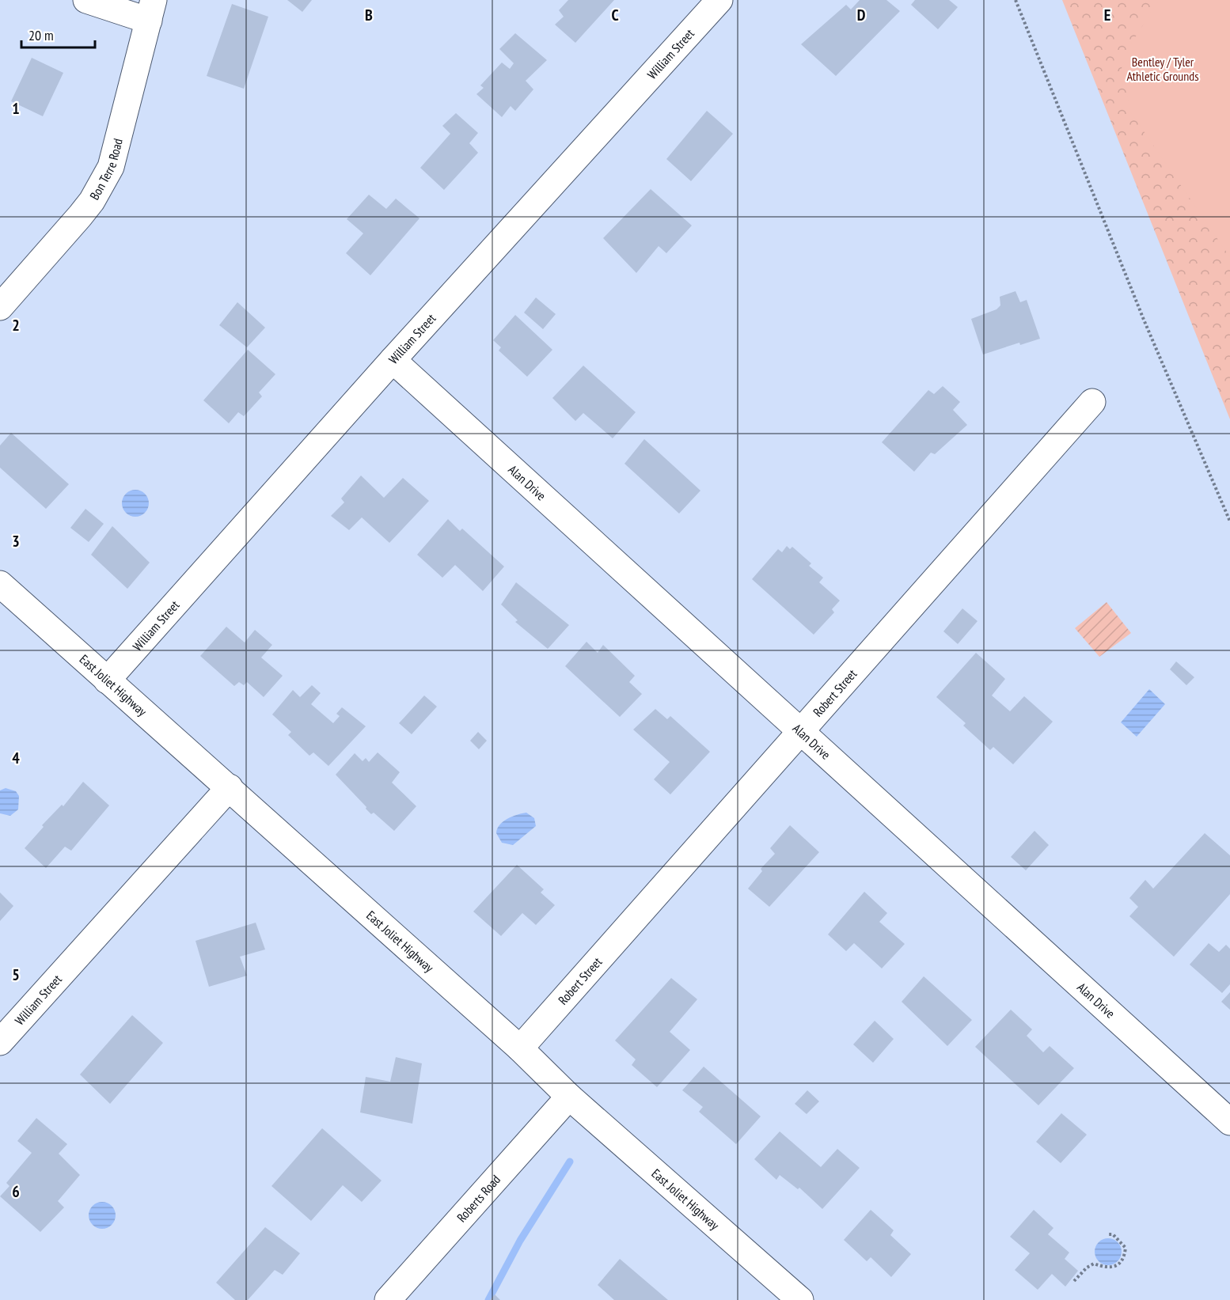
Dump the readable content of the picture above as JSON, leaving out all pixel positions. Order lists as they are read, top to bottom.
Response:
{
  "streets": {
    "street": [
      "William Street",
      "Bon Terre Road",
      "Alan Drive",
      "East Joliet Highway",
      "Robert Street",
      "Roberts Road"
    ]
  },
  "crossings": [
    ["William Street", "Alan Drive"],
    ["William Street", "East Joliet Highway"],
    ["Alan Drive", "Robert Street"],
    ["East Joliet Highway", "Robert Street"],
    ["East Joliet Highway", "Roberts Road"]
  ],
  "parks": ["Bentley / Tyler Athletic Grounds"],
  "scale_bar": "20 m",
  "grid": {
    "columns": [
      "B",
      "C",
      "D",
      "E"
    ],
    "rows": [
      "1",
      "2",
      "3",
      "4",
      "5",
      "6"
    ]
  }
}
